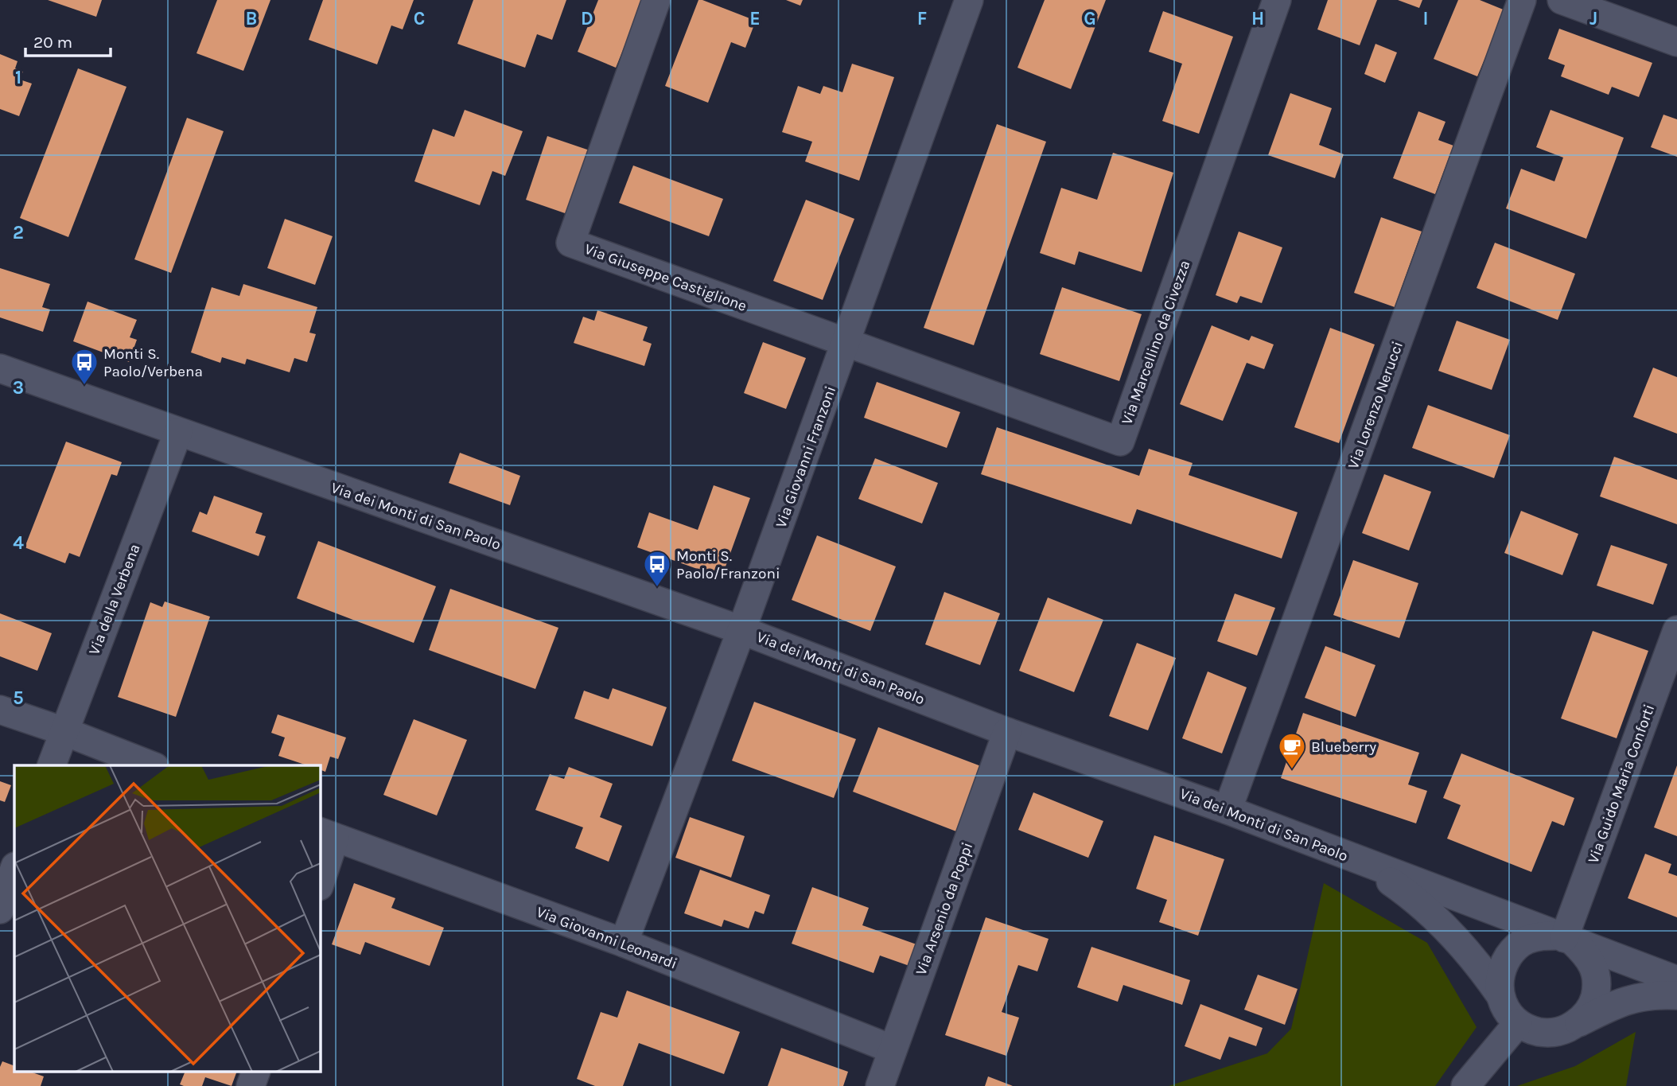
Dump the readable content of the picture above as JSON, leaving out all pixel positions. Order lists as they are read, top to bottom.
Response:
{
  "streets": {
    "street": [
      "Via Giuseppe Castiglione",
      "Via Marcellino da Civezza",
      "Via Lorenzo Nerucci",
      "Via Giovanni Franzoni",
      "Via dei Monti di San Paolo",
      "Via della Verbena",
      "Via Guido Maria Conforti",
      "Via Arsenio da Poppi",
      "Via Giovanni Leonardi"
    ]
  },
  "crossings": [
    ["Via Giuseppe Castiglione", "Via Marcellino da Civezza"],
    ["Via Giuseppe Castiglione", "Via Giovanni Franzoni"],
    ["Via Marcellino da Civezza", "Via Giovanni Franzoni"],
    ["Via Lorenzo Nerucci", "Via dei Monti di San Paolo"],
    ["Via Giovanni Franzoni", "Via dei Monti di San Paolo"],
    ["Via Giovanni Franzoni", "Via Giovanni Leonardi"],
    ["Via dei Monti di San Paolo", "Via della Verbena"],
    ["Via dei Monti di San Paolo", "Via Guido Maria Conforti"],
    ["Via dei Monti di San Paolo", "Via Arsenio da Poppi"],
    ["Via Arsenio da Poppi", "Via Giovanni Leonardi"]
  ],
  "places": {
    "bus stop": ["Monti S. Paolo/Verbena", "Monti S. Paolo/Franzoni"],
    "cafe": ["Blueberry"]
  },
  "scale_bar": "20 m",
  "grid": {
    "columns": [
      "B",
      "C",
      "D",
      "E",
      "F",
      "G",
      "H",
      "I",
      "J"
    ],
    "rows": [
      "1",
      "2",
      "3",
      "4",
      "5"
    ]
  }
}
